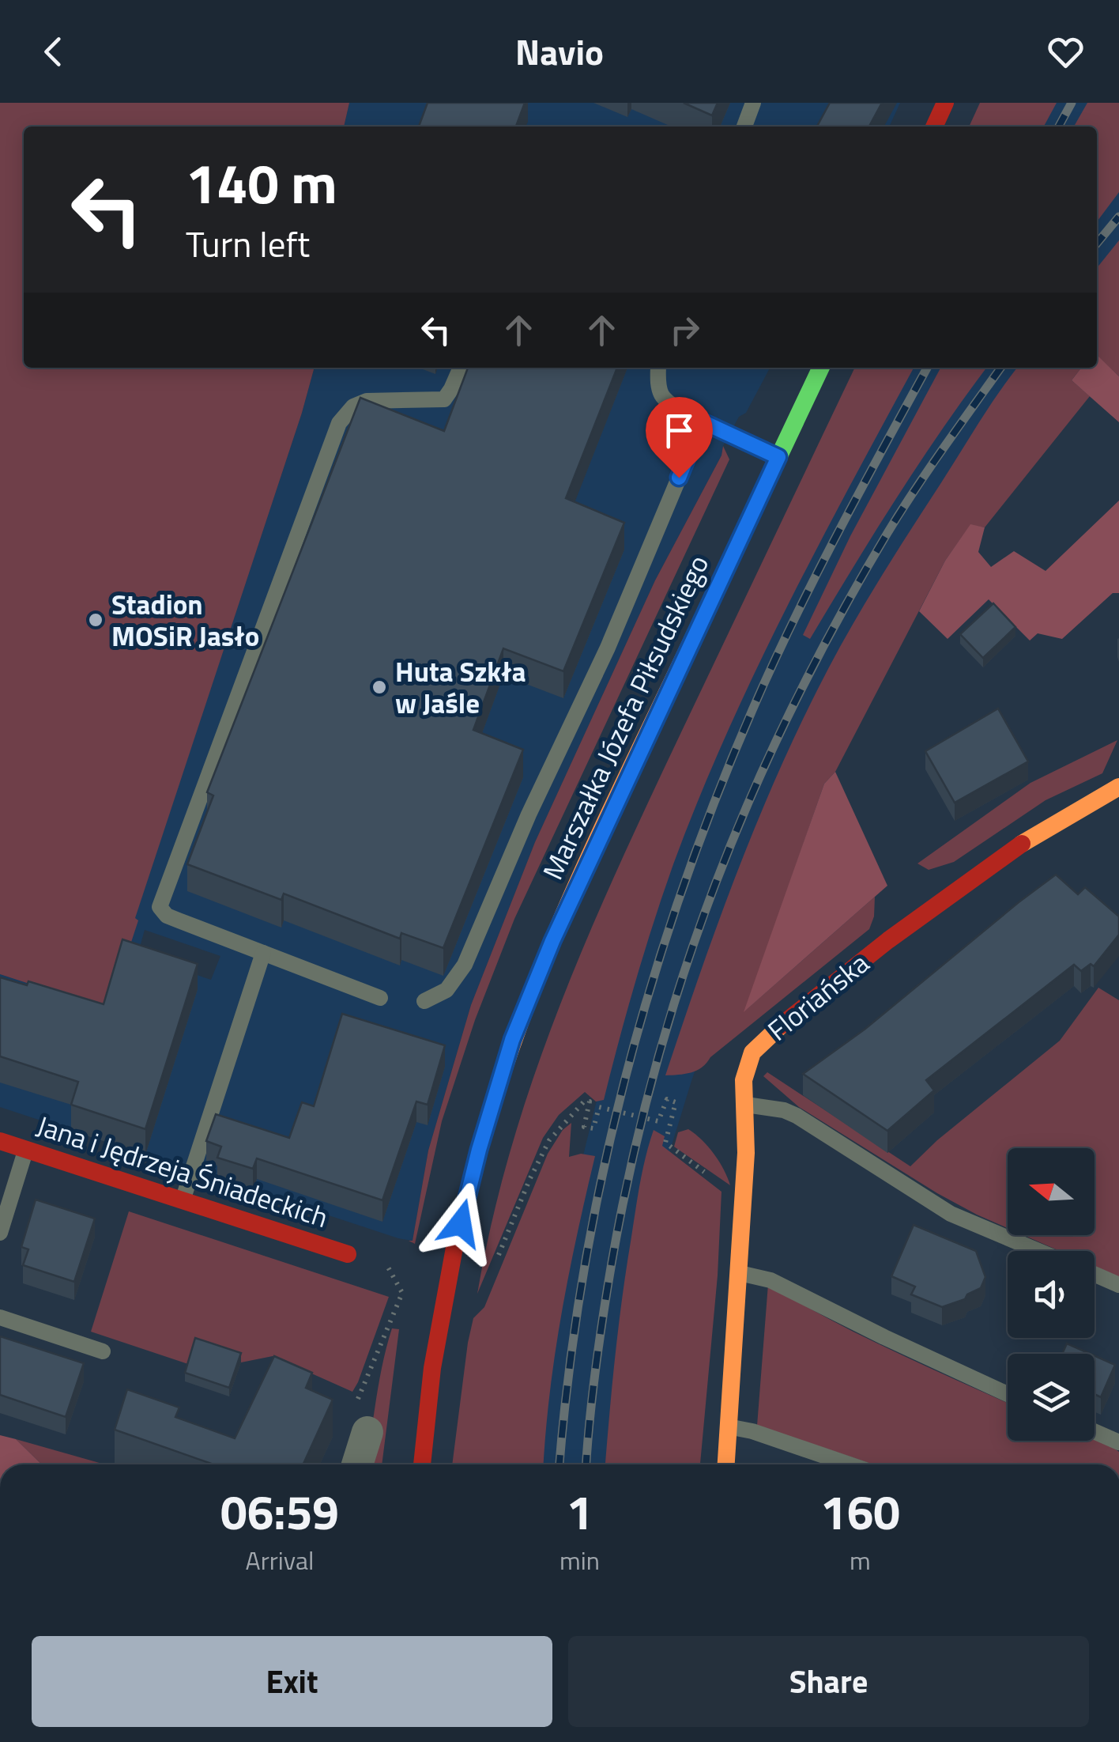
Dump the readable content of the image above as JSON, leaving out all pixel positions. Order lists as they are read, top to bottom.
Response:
{
  "streets": {
    "street": ["Marszałka Józefa Piłsudskiego", "Floriańska", "Jana i Jędrzeja Śniadeckich"]
  },
  "places": ["Stadion MOSiR Jasło", "Huta Szkła w Jaśle"],
  "north": "left",
  "page": {
    "header": "Navio",
    "turn": ["140 m", "Turn left"],
    "eta": [
      "06:59",
      "Arrival",
      "1",
      "min",
      "160",
      "m"
    ],
    "buttons": ["Exit", "Share"]
  }
}
